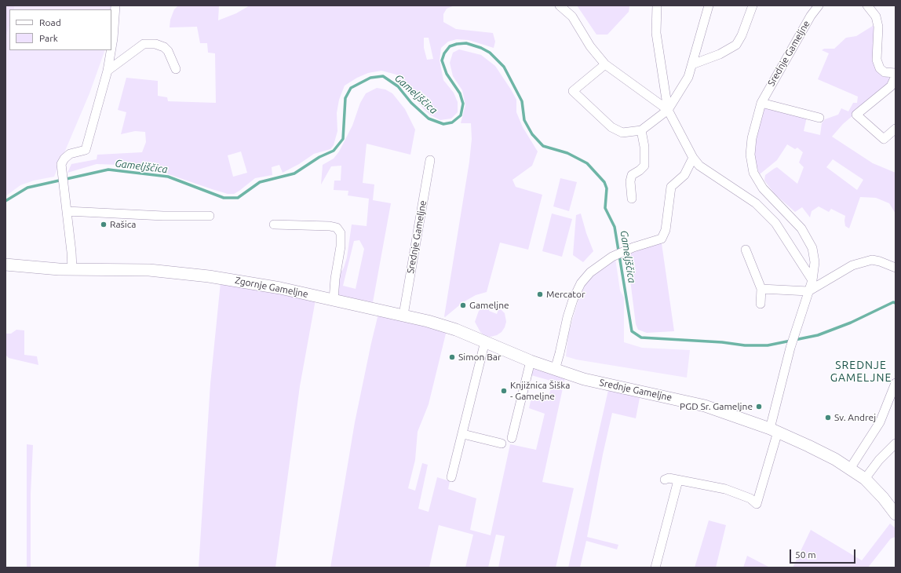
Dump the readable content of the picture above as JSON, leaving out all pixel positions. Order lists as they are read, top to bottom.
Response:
{
  "streets": {
    "street": ["Srednje Gameljne", "Zgornje Gameljne"]
  },
  "crossings": [
    ["Srednje Gameljne", "Zgornje Gameljne"]
  ],
  "districts": ["SREDNJE GAMELJNE"],
  "water": ["Gameljščica"],
  "places": [
    "Rašica",
    "Mercator",
    "Gameljne",
    "Simon Bar",
    "Knjižnica Šiška - Gameljne",
    "PGD Sr. Gameljne",
    "Sv. Andrej"
  ],
  "legend": ["Road", "Park"],
  "scale_bar": "50 m"
}
